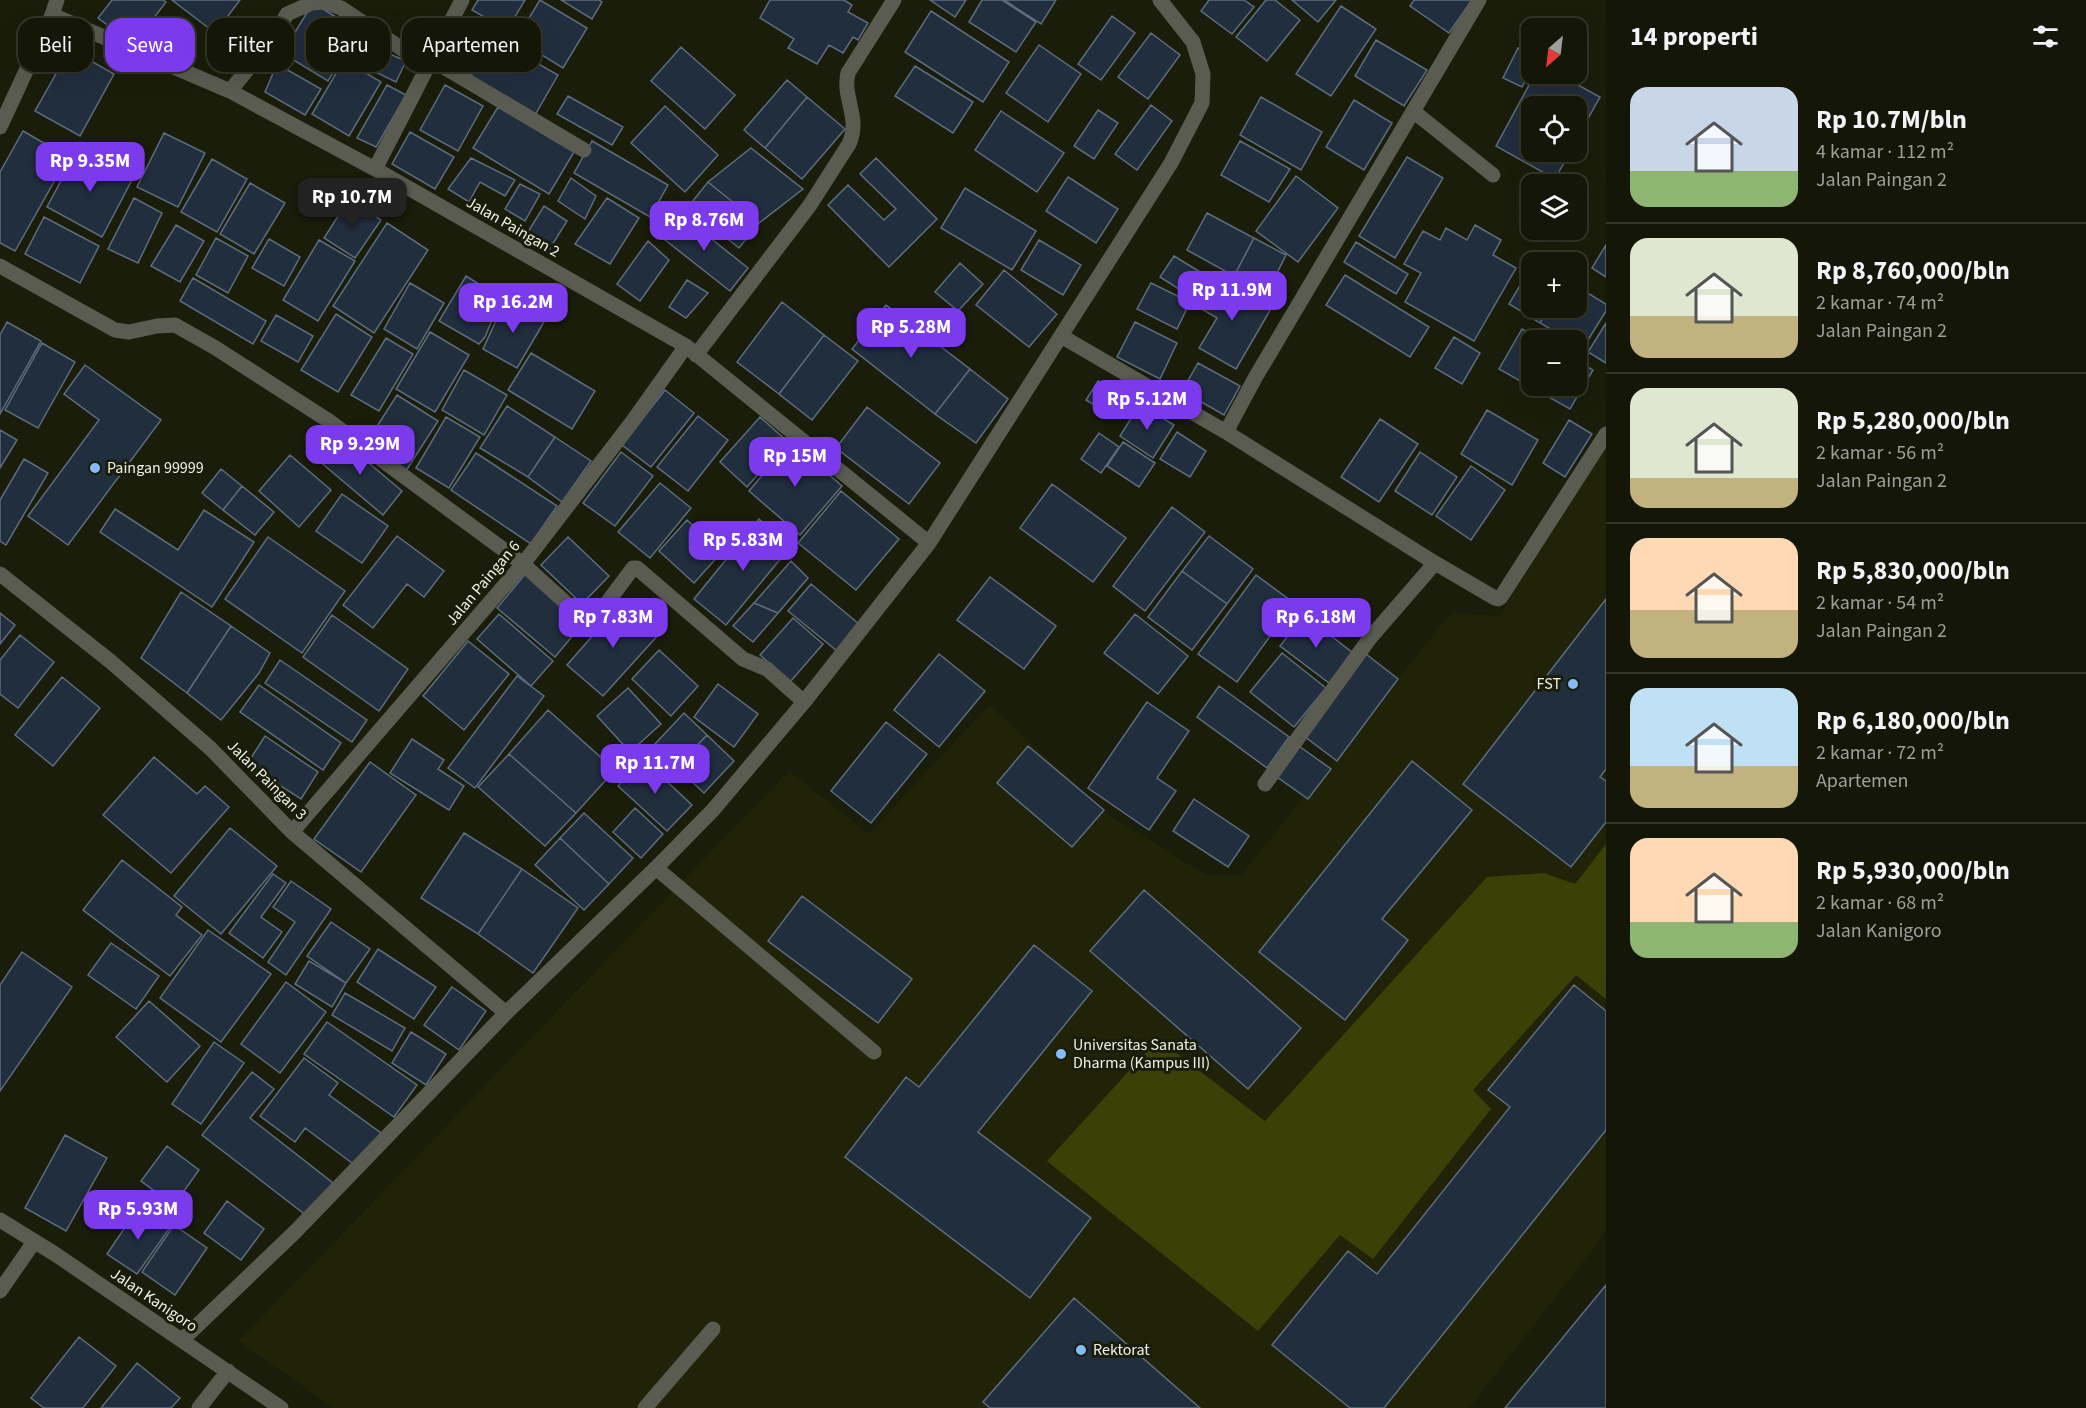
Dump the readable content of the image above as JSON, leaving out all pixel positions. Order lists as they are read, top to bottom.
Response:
{
  "streets": {
    "street": [
      "Jalan Paingan 2",
      "Jalan Paingan 6",
      "Jalan Paingan 3",
      "Jalan Kanigoro"
    ]
  },
  "crossings": [
    ["Jalan Paingan 2", "Jalan Paingan 6"],
    ["Jalan Paingan 6", "Jalan Paingan 3"]
  ],
  "places": [
    "Paingan 99999",
    "FST",
    "Universitas Sanata Dharma (Kampus III)",
    "Rektorat"
  ],
  "north": "bottom left",
  "page": {
    "heading": "14 properti",
    "map_buttons": ["+", "−"],
    "chip": [
      "Beli",
      "Sewa",
      "Filter",
      "Baru",
      "Apartemen"
    ],
    "list": [
      {
        "name": "Rp 10.7M/bln",
        "note": "4 kamar · 112 m² · Jalan Paingan 2"
      },
      {
        "name": "Rp 8,760,000/bln",
        "note": "2 kamar · 74 m² · Jalan Paingan 2"
      },
      {
        "name": "Rp 5,280,000/bln",
        "note": "2 kamar · 56 m² · Jalan Paingan 2"
      },
      {
        "name": "Rp 5,830,000/bln",
        "note": "2 kamar · 54 m² · Jalan Paingan 2"
      },
      {
        "name": "Rp 6,180,000/bln",
        "note": "2 kamar · 72 m² · Apartemen"
      },
      {
        "name": "Rp 5,930,000/bln",
        "note": "2 kamar · 68 m² · Jalan Kanigoro"
      }
    ],
    "price": [
      "Rp 9.35M",
      "Rp 10.7M",
      "Rp 8.76M",
      "Rp 11.9M",
      "Rp 16.2M",
      "Rp 5.28M",
      "Rp 5.12M",
      "Rp 9.29M",
      "Rp 15M",
      "Rp 5.83M",
      "Rp 7.83M",
      "Rp 6.18M",
      "Rp 11.7M",
      "Rp 5.93M"
    ]
  }
}
